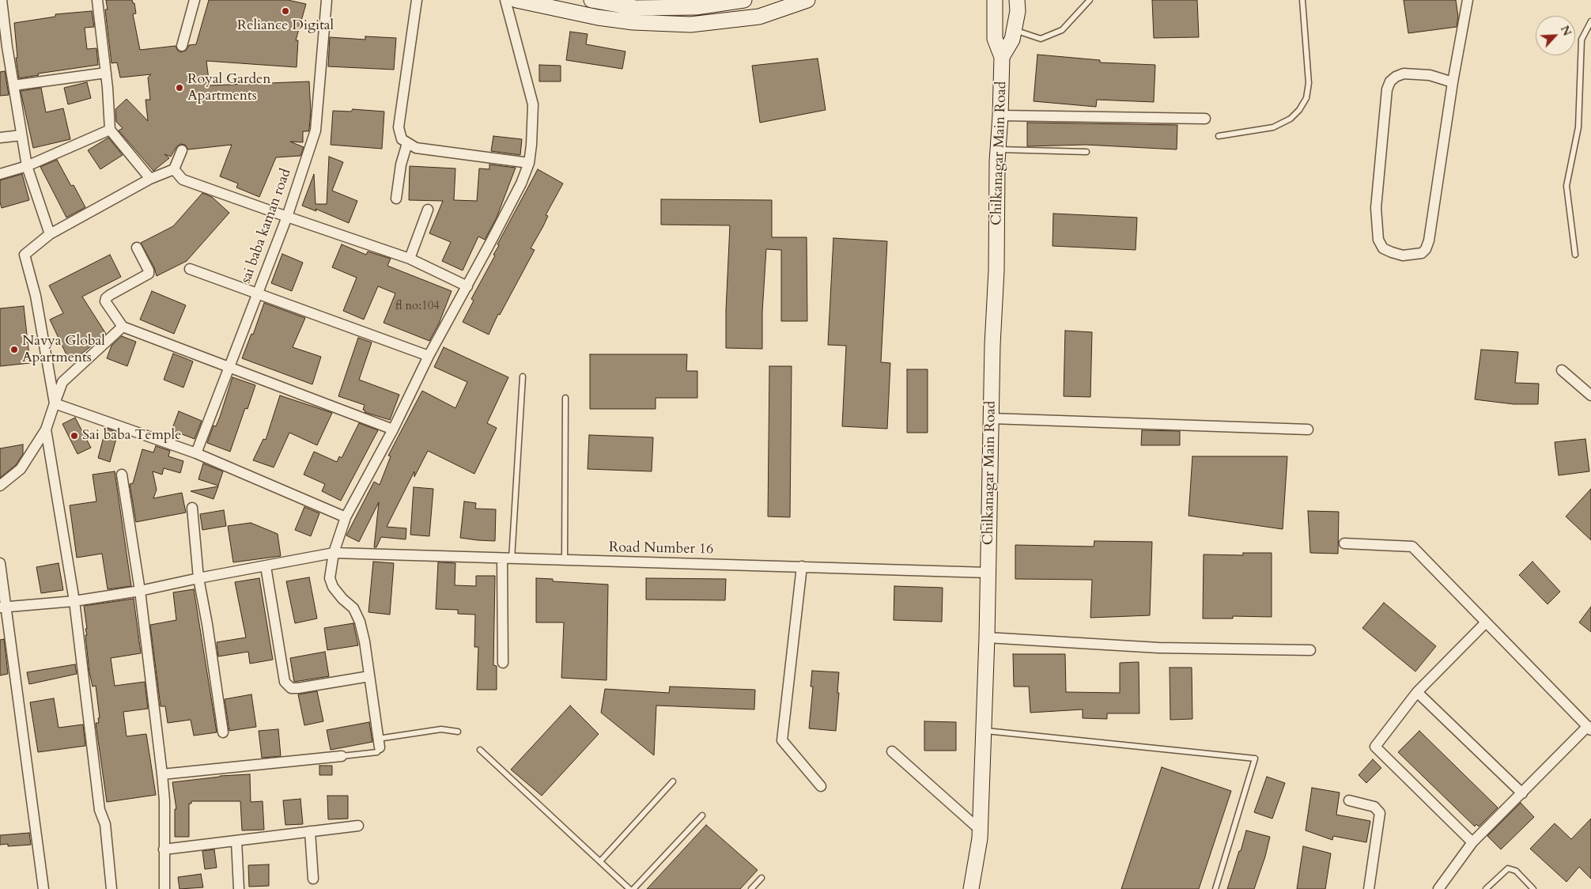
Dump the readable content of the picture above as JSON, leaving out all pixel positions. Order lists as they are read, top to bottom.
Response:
{
  "streets": {
    "main road": ["Chilkanagar Main Road"],
    "street": ["sai baba kaman road", "Road Number 16"]
  },
  "crossings": [
    ["Chilkanagar Main Road", "Road Number 16"]
  ],
  "places": [
    "Reliance Digital",
    "Royal Garden Apartments",
    "Navya Global Apartments",
    "Sai baba Temple"
  ],
  "house_numbers": ["fl no:104"],
  "north": "top right"
}
